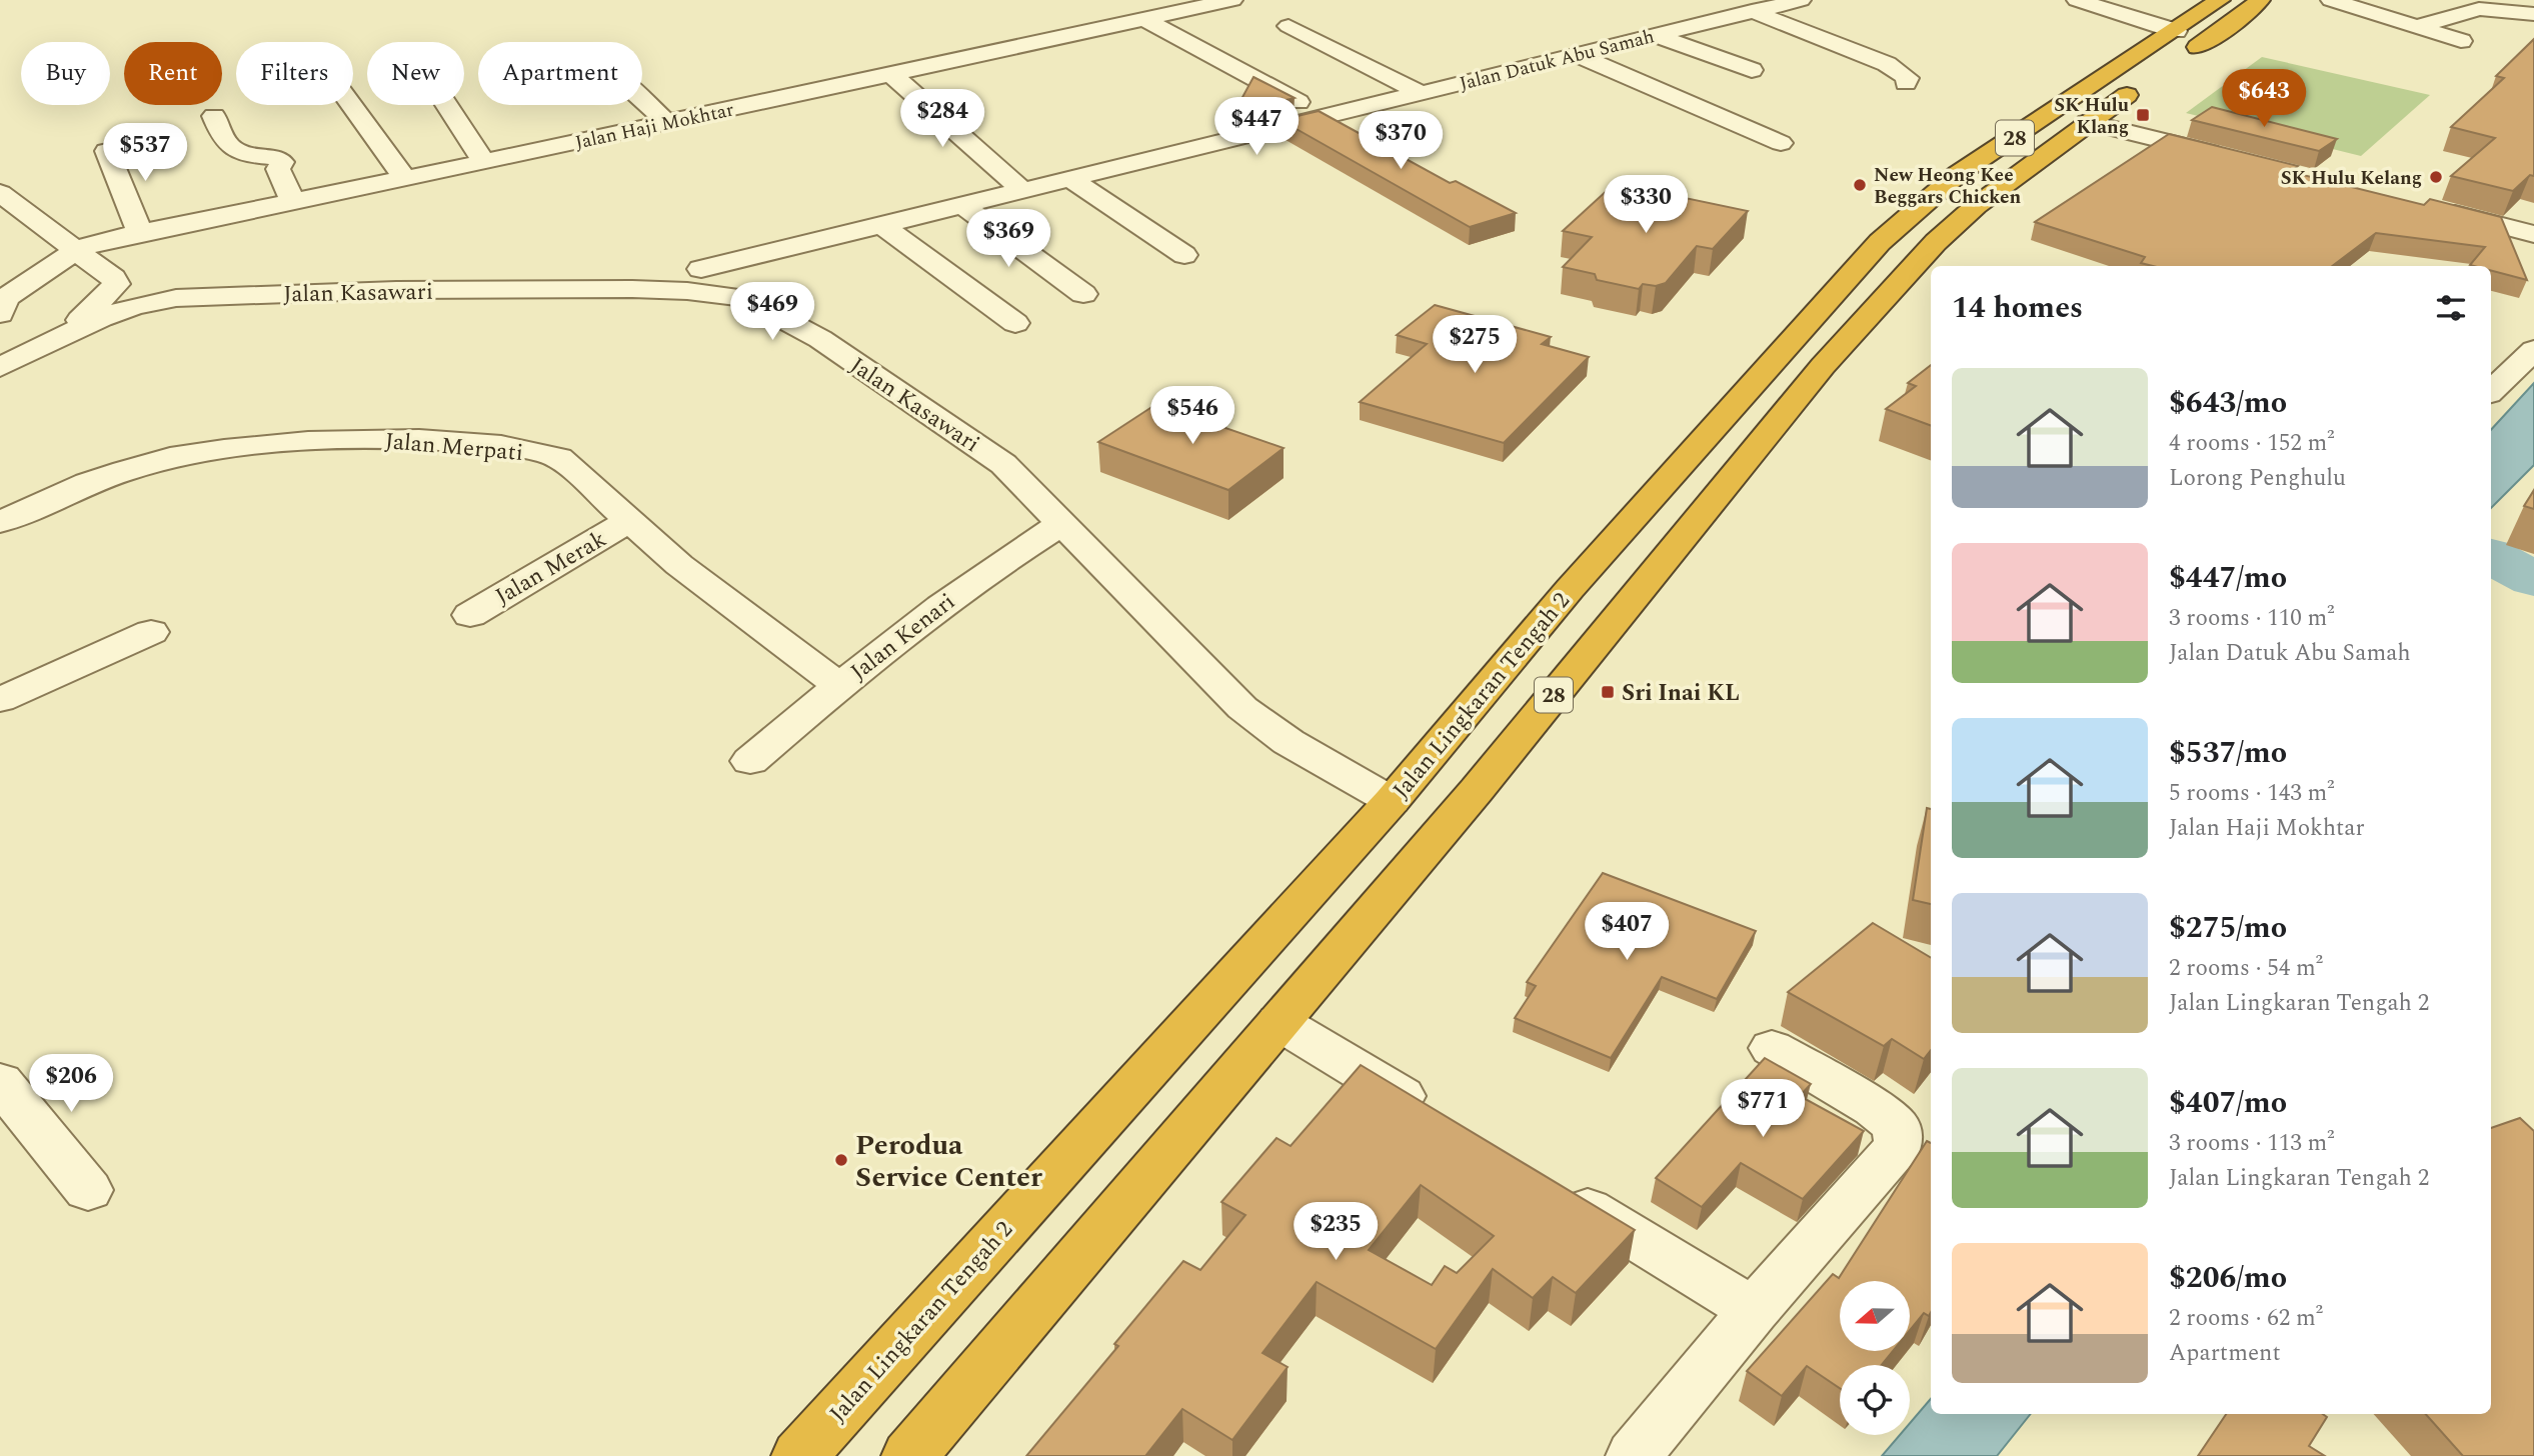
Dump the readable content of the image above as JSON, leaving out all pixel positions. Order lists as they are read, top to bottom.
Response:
{
  "streets": {
    "highway": ["28", "Jalan Lingkaran Tengah 2"],
    "street": [
      "Jalan Datuk Abu Samah",
      "Jalan Haji Mokhtar",
      "Jalan Kasawari",
      "Jalan Merpati",
      "Jalan Merak",
      "Jalan Kenari"
    ]
  },
  "crossings": [
    ["Jalan Kasawari", "Jalan Kenari"],
    ["Jalan Kasawari", "Jalan Lingkaran Tengah 2"],
    ["Jalan Merpati", "Jalan Merak"],
    ["Jalan Merpati", "Jalan Kenari"]
  ],
  "places": {
    "transit": ["SK Hulu Klang", "Sri Inai KL"],
    "other": ["SK Hulu Kelang", "New Heong Kee Beggars Chicken", "Perodua Service Center"]
  },
  "north": "left",
  "page": {
    "chip": [
      "Buy",
      "Rent",
      "Filters",
      "New",
      "Apartment"
    ],
    "price": [
      "$643",
      "$284",
      "$447",
      "$370",
      "$537",
      "$330",
      "$369",
      "$469",
      "$275",
      "$546",
      "$407",
      "$206",
      "$771",
      "$235"
    ],
    "heading": "14 homes",
    "list": [
      {
        "name": "$643/mo",
        "note": "4 rooms · 152 m² · Lorong Penghulu"
      },
      {
        "name": "$447/mo",
        "note": "3 rooms · 110 m² · Jalan Datuk Abu Samah"
      },
      {
        "name": "$537/mo",
        "note": "5 rooms · 143 m² · Jalan Haji Mokhtar"
      },
      {
        "name": "$275/mo",
        "note": "2 rooms · 54 m² · Jalan Lingkaran Tengah 2"
      },
      {
        "name": "$407/mo",
        "note": "3 rooms · 113 m² · Jalan Lingkaran Tengah 2"
      },
      {
        "name": "$206/mo",
        "note": "2 rooms · 62 m² · Apartment"
      }
    ]
  }
}
